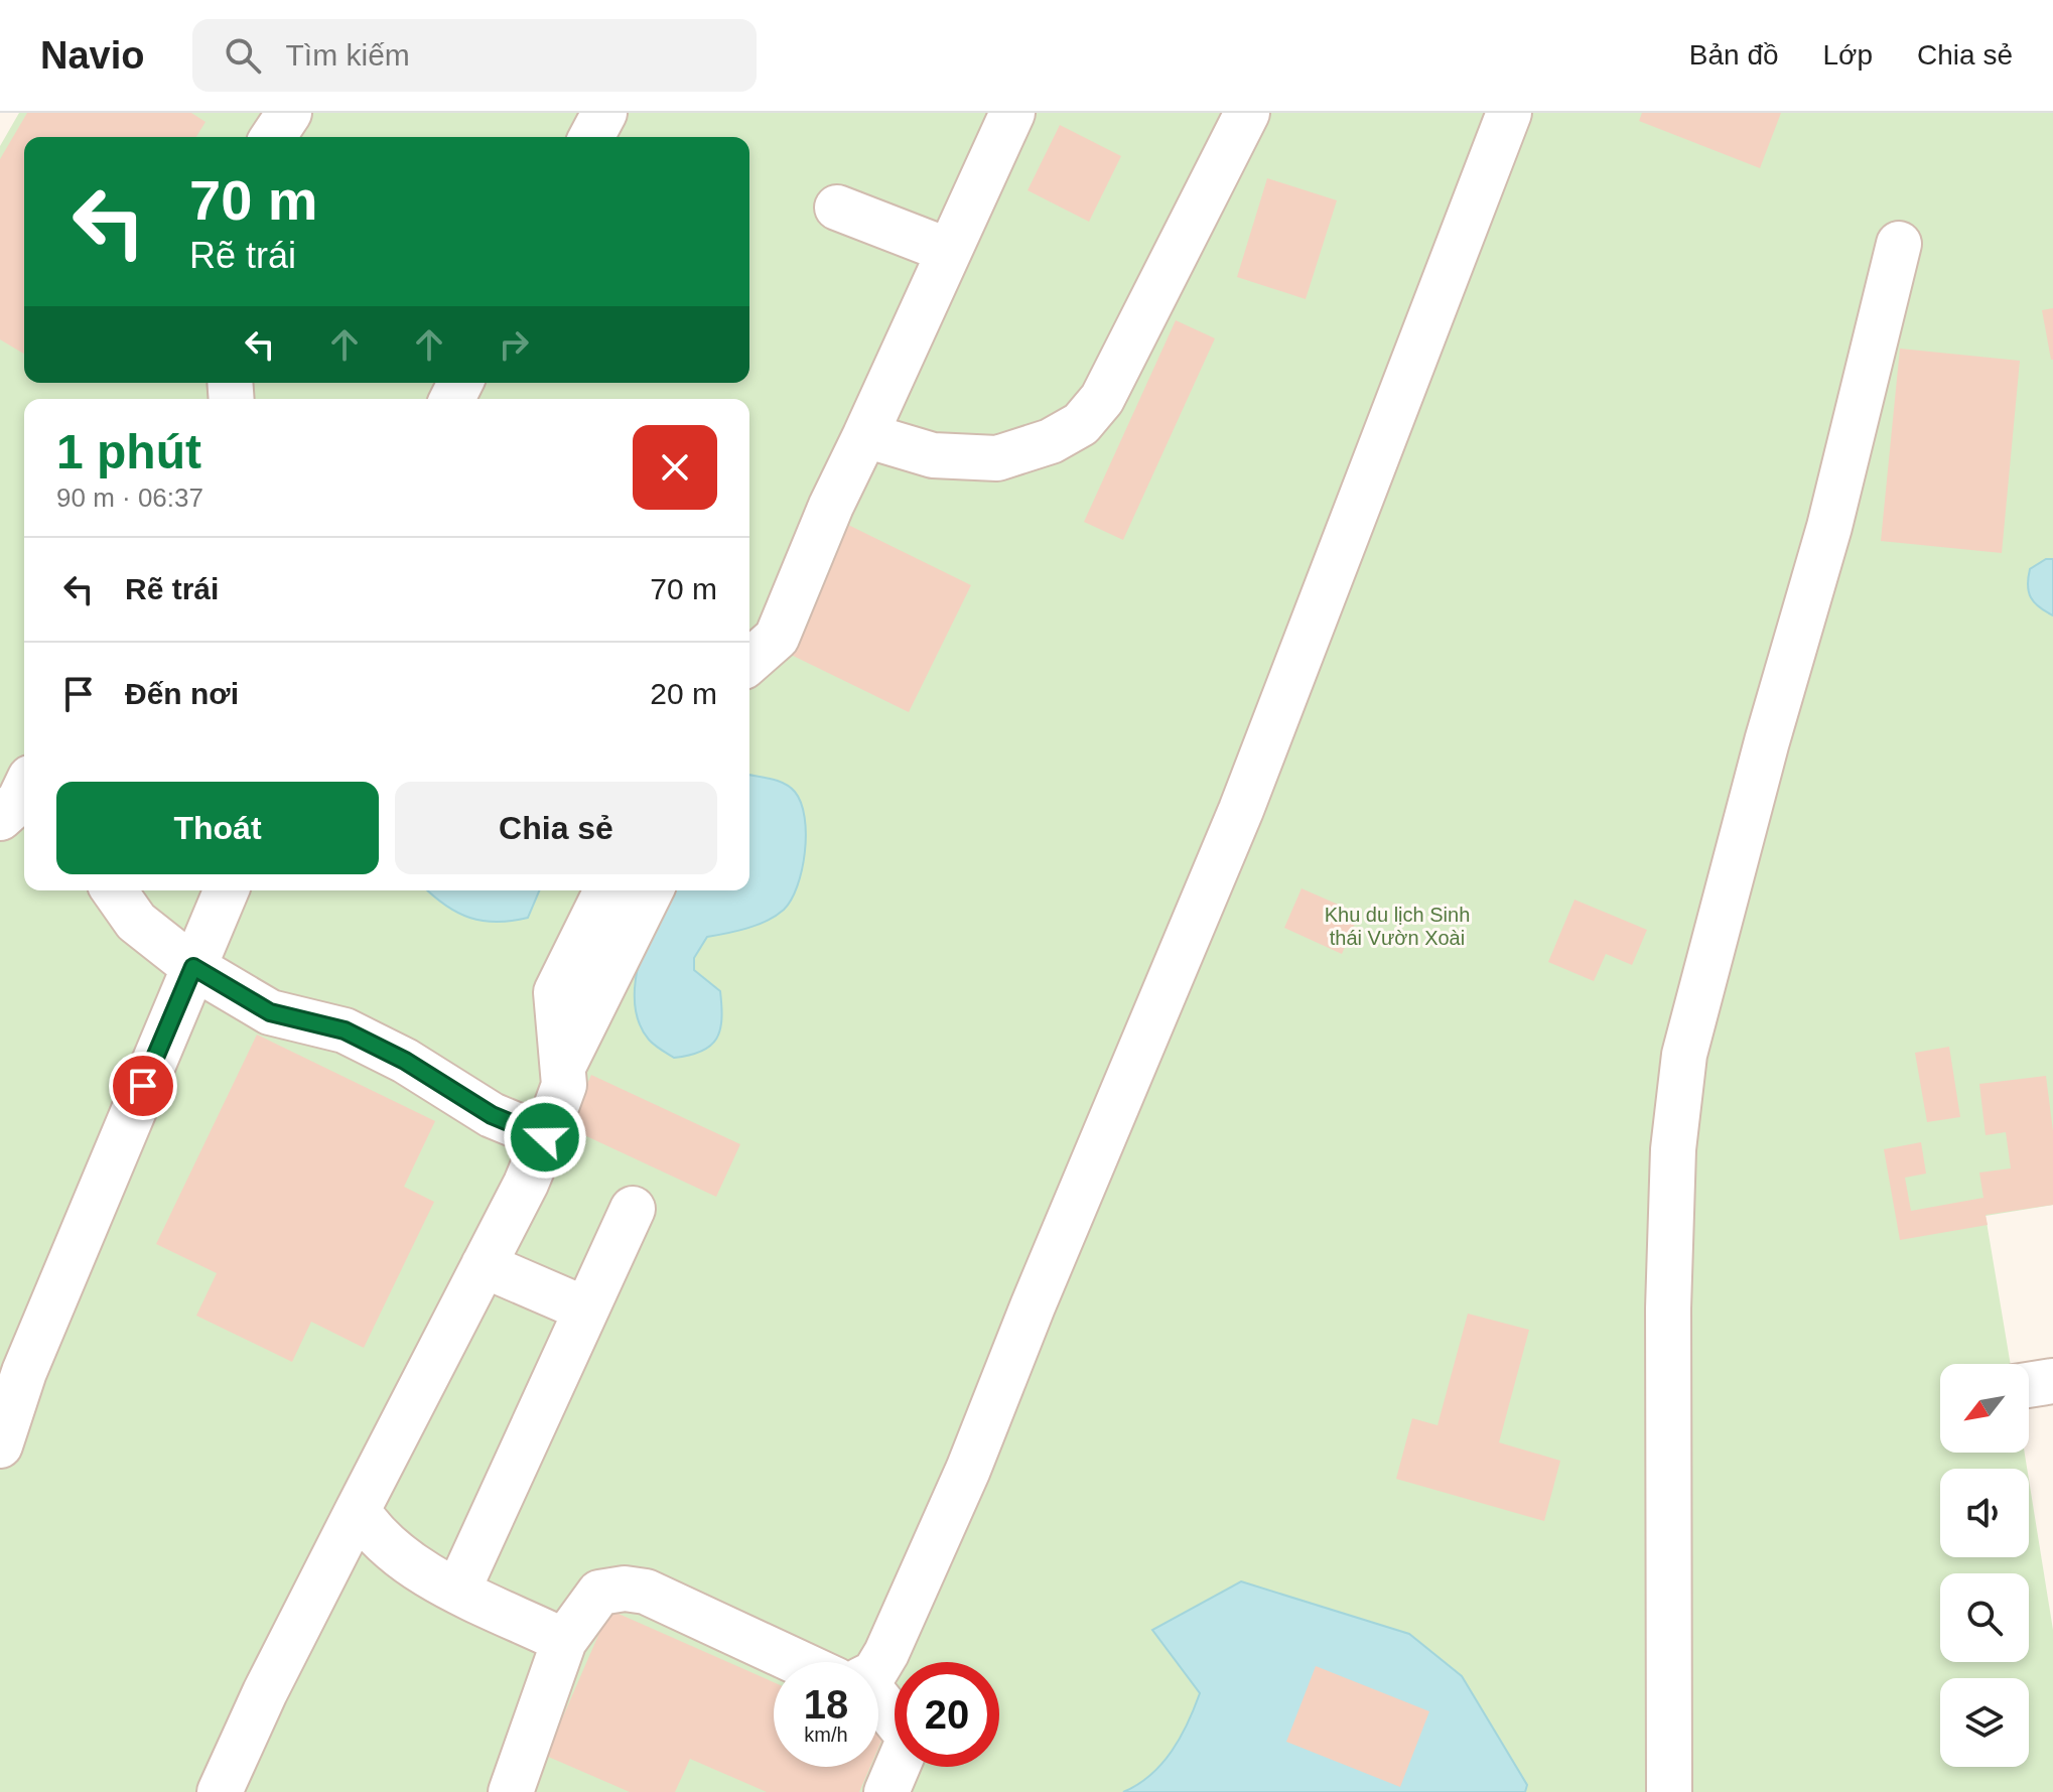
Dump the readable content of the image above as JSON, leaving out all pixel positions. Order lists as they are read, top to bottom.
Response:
{
  "parks": ["Khu du lịch Sinh thái Vườn Xoài"],
  "north": "bottom left",
  "page": {
    "header": "Navio",
    "search": "Tìm kiếm",
    "nav": ["Bản đồ", "Lớp", "Chia sẻ"],
    "turn": ["70 m", "Rẽ trái"],
    "heading": ["1 phút", "90 m · 06:37"],
    "list": [
      {
        "name": "Rẽ trái",
        "value": "70 m"
      },
      {
        "name": "Đến nơi",
        "value": "20 m"
      }
    ],
    "buttons": ["Thoát", "Chia sẻ"],
    "speed": "18 km/h",
    "limit": "20"
  }
}
